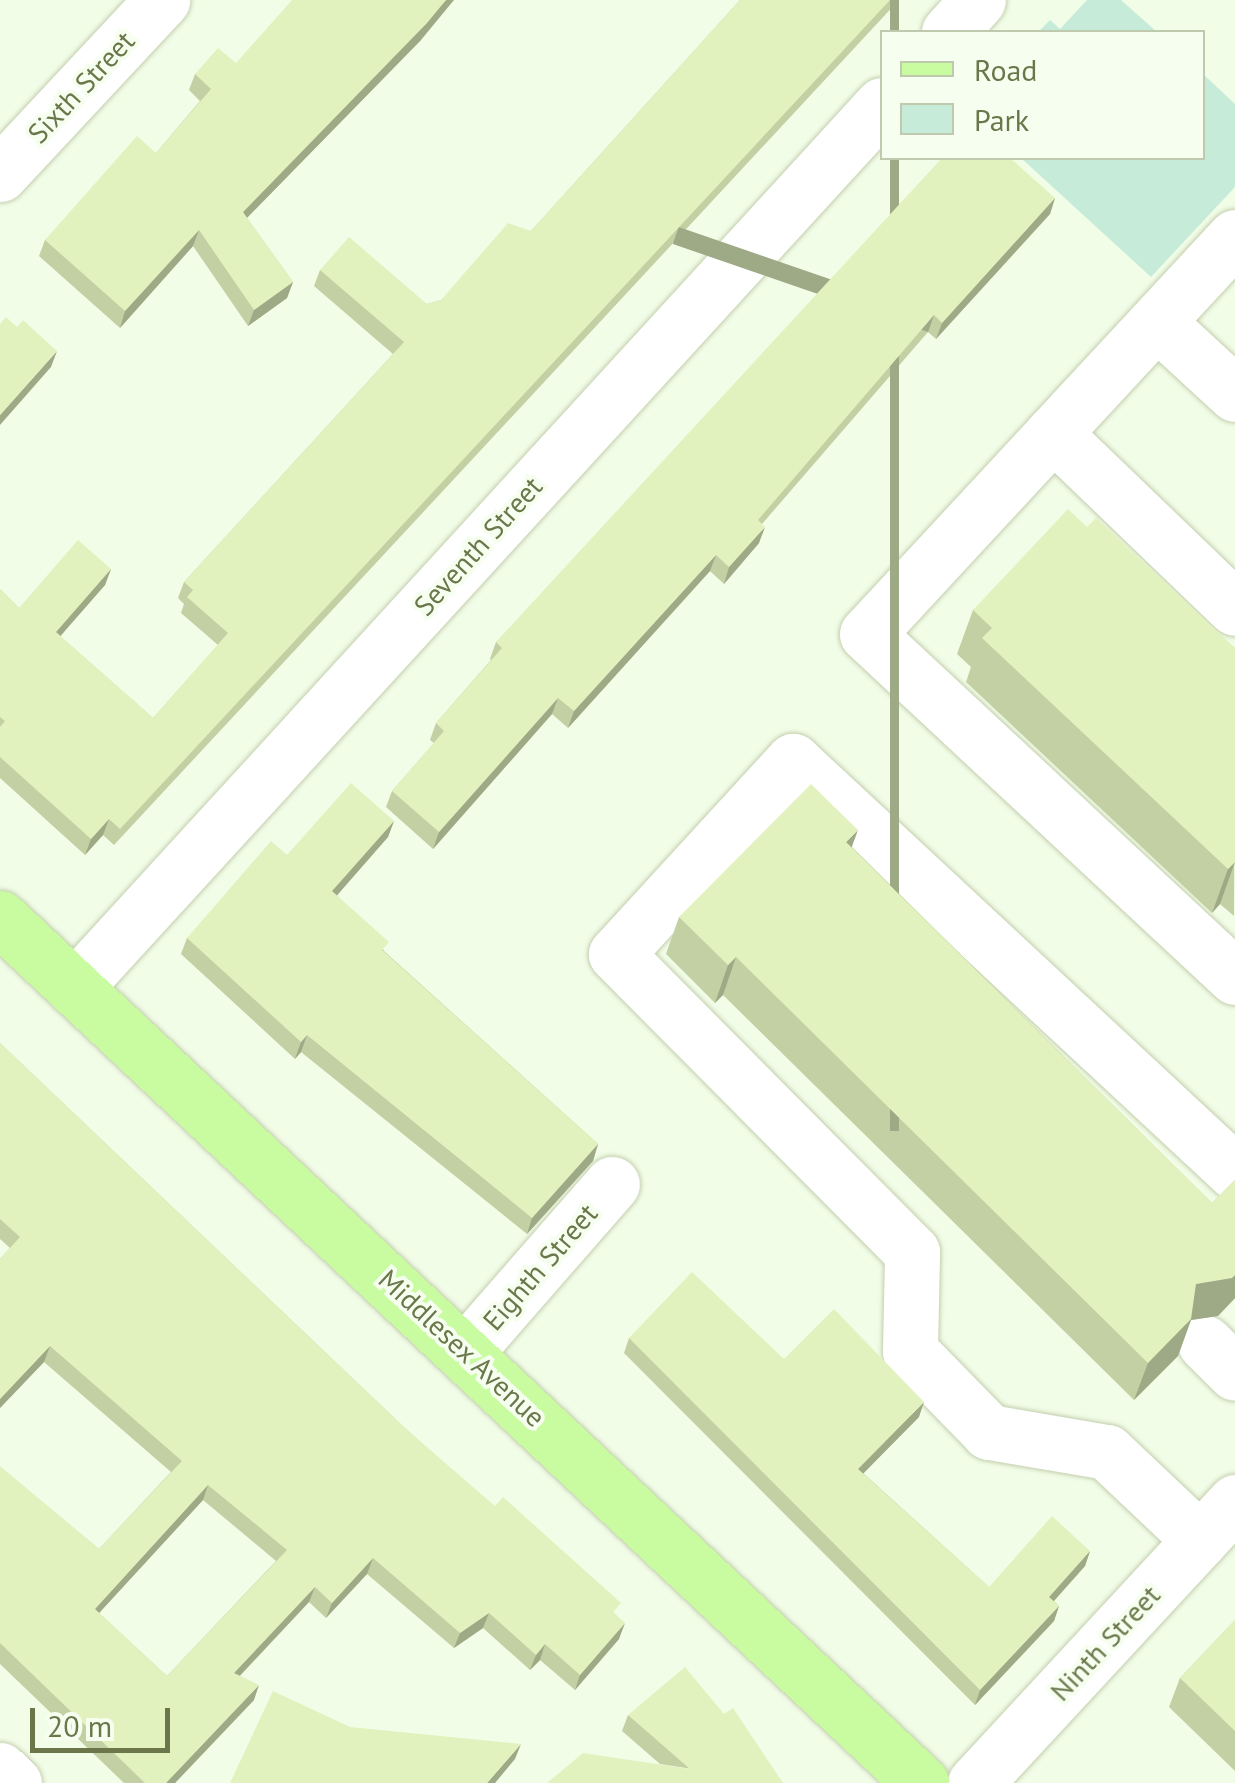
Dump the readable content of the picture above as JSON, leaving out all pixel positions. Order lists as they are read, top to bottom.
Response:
{
  "streets": {
    "main road": ["Middlesex Avenue"],
    "street": [
      "Sixth Street",
      "Seventh Street",
      "Eighth Street",
      "Ninth Street"
    ]
  },
  "crossings": [
    ["Seventh Street", "Middlesex Avenue"],
    ["Eighth Street", "Middlesex Avenue"]
  ],
  "legend": ["Road", "Park"],
  "scale_bar": "20 m"
}
